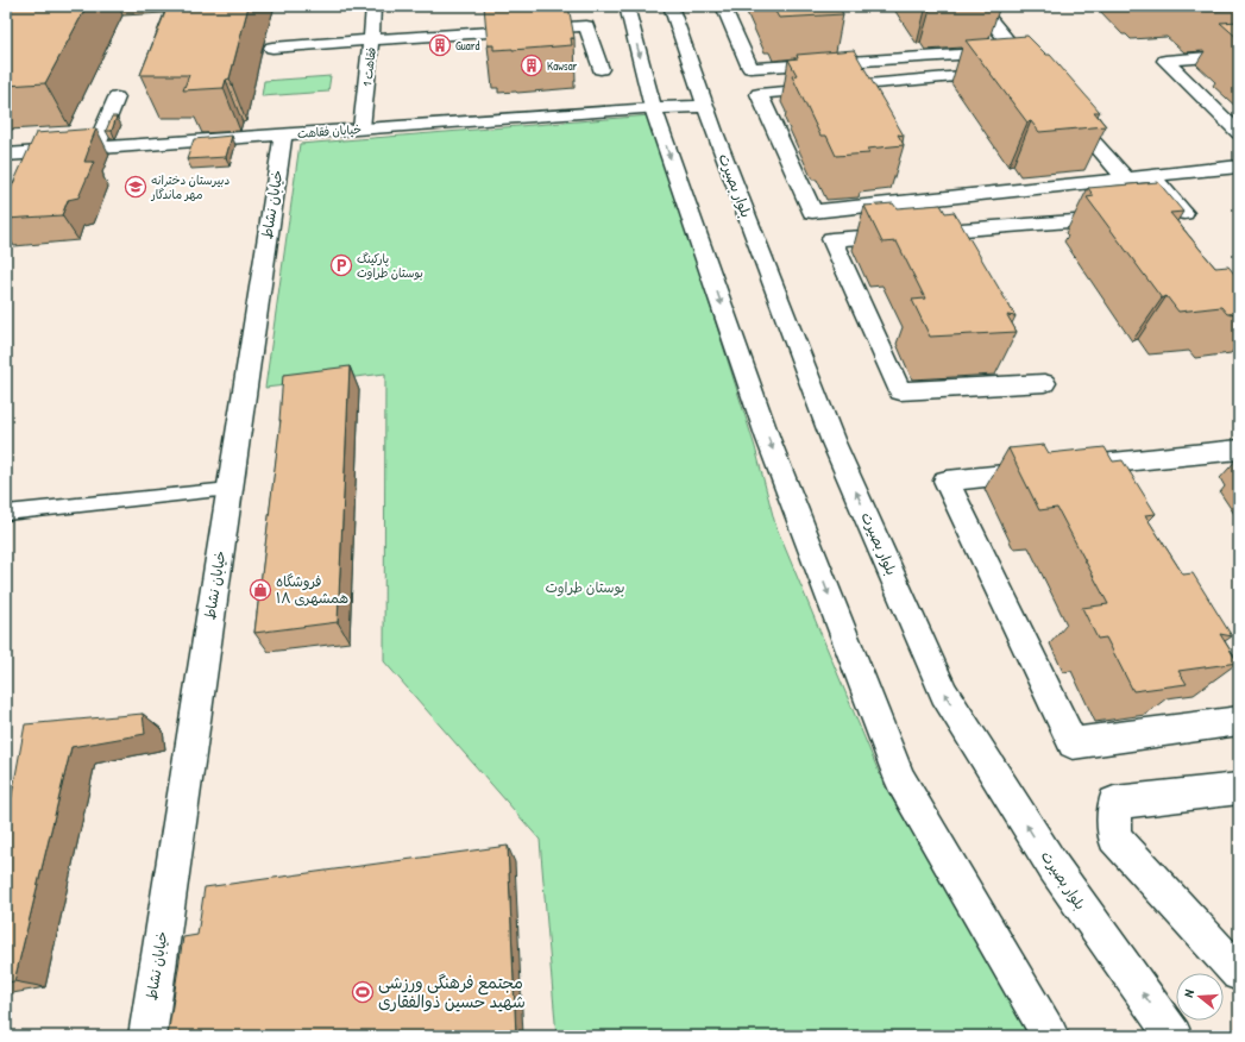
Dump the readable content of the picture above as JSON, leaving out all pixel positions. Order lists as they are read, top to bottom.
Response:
{
  "streets": {
    "street": [
      "فقاهت 1",
      "خیابان فقاهت",
      "بلوار بصیرت",
      "خیابان نشاط"
    ]
  },
  "crossings": [
    ["فقاهت 1", "خیابان فقاهت"],
    ["خیابان فقاهت", "بلوار بصیرت"],
    ["خیابان فقاهت", "خیابان نشاط"]
  ],
  "parks": ["بوستان طراوت"],
  "places": {
    "building": ["Guard", "Kawsar"],
    "school or university": ["دبیرستان دخترانه مهر ماندگار"],
    "parking": ["پارکینگ بوستان طراوت"],
    "shop": ["فروشگاه همشهری ۱۸"],
    "sports": ["مجتمع فرهنگی ورزشی شهید حسین ذوالفقاری"]
  },
  "north": "left"
}
